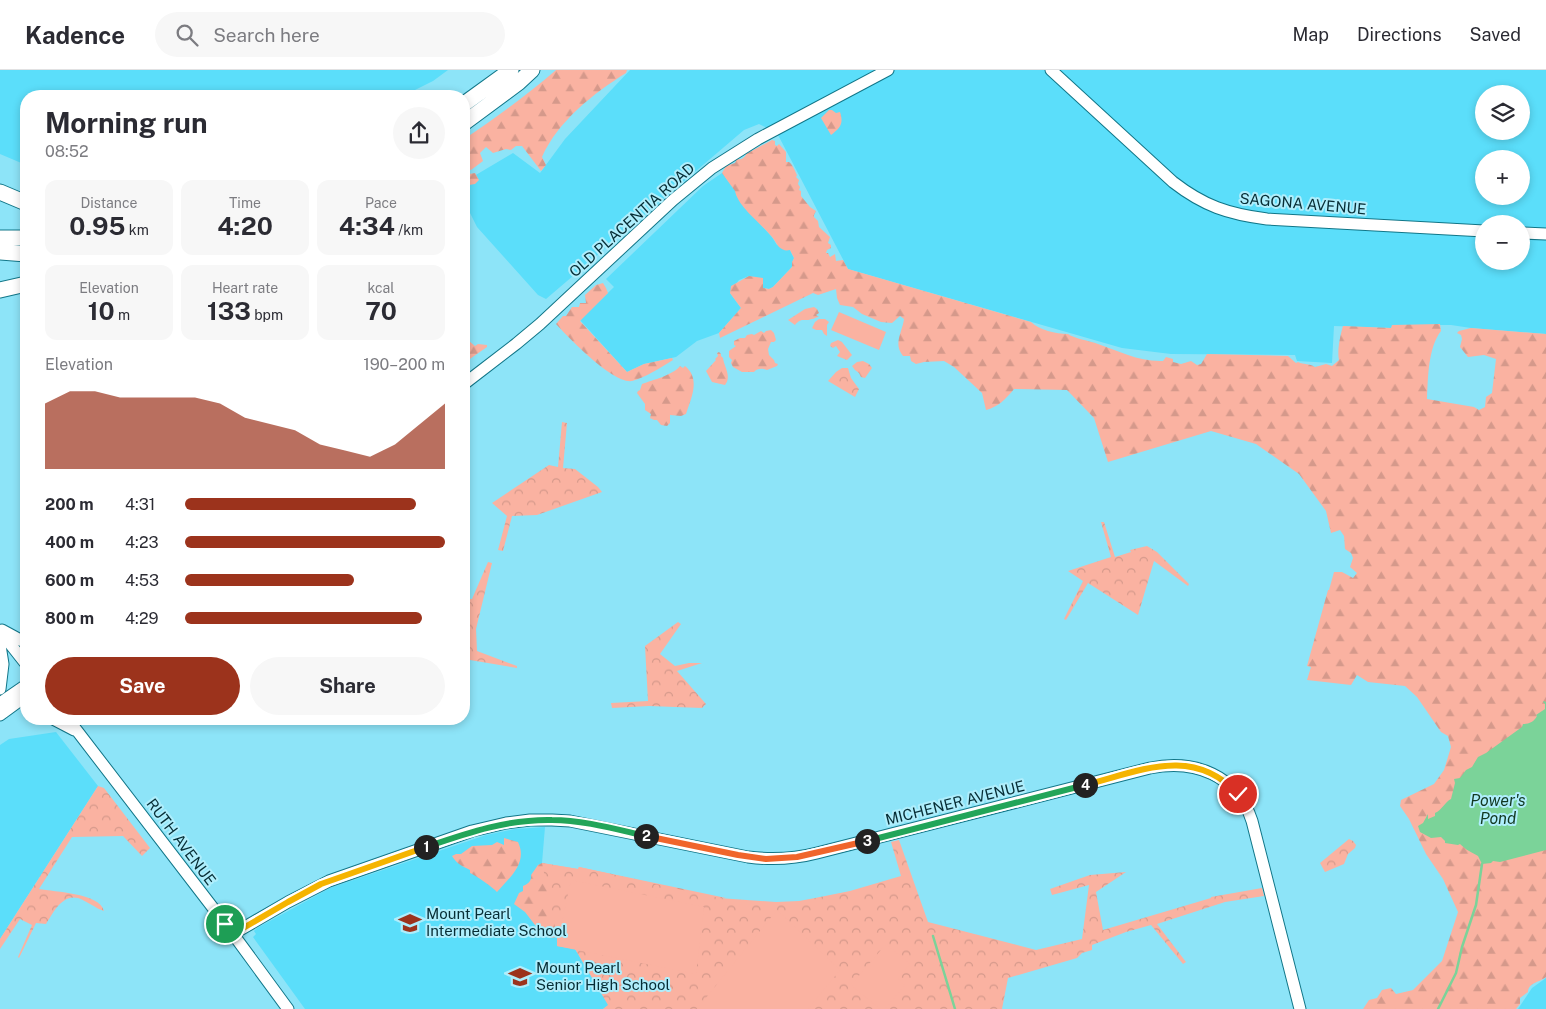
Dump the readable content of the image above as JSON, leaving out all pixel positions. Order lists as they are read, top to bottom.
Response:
{
  "streets": {
    "main road": [
      "SAGONA AVENUE",
      "OLD PLACENTIA ROAD",
      "MICHENER AVENUE",
      "RUTH AVENUE"
    ]
  },
  "crossings": [
    ["MICHENER AVENUE", "RUTH AVENUE"]
  ],
  "water": ["Power's Pond"],
  "places": {
    "school or university": ["Mount Pearl Intermediate School", "Mount Pearl Senior High School"]
  },
  "page": {
    "header": "Kadence",
    "search": "Search here",
    "nav": ["Map", "Directions", "Saved"],
    "map_buttons": ["+", "−"],
    "heading": ["Morning run", "08:52"],
    "stats": [
      ["Distance", "0.95 km"],
      ["Time", "4:20"],
      ["Pace", "4:34 /km"],
      ["Elevation", "10 m"],
      ["Heart rate", "133 bpm"],
      ["kcal", "70"]
    ],
    "chart": ["Elevation", "190–200 m"],
    "list": [
      {
        "name": "200 m",
        "note": "4:31"
      },
      {
        "name": "400 m",
        "note": "4:23"
      },
      {
        "name": "600 m",
        "note": "4:53"
      },
      {
        "name": "800 m",
        "note": "4:29"
      }
    ],
    "buttons": ["Save", "Share"],
    "pins": [
      "4",
      "2",
      "3",
      "1"
    ]
  }
}
